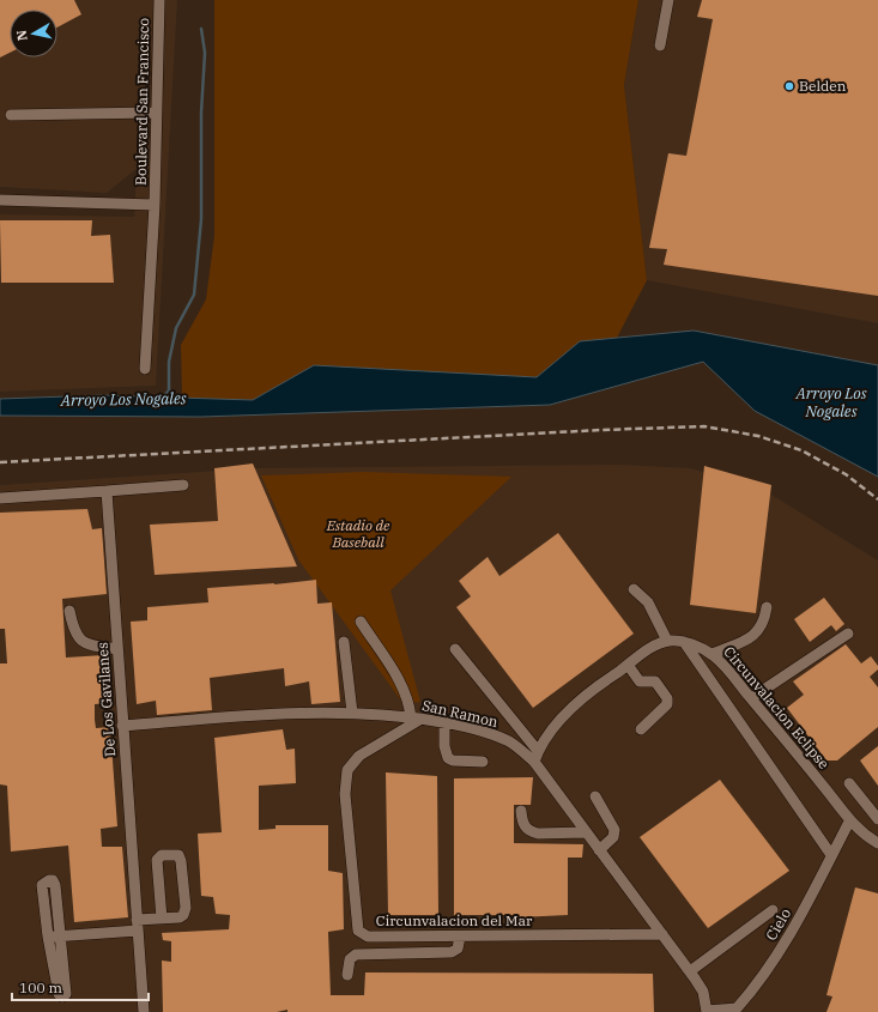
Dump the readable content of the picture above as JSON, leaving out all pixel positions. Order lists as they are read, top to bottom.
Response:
{
  "streets": {
    "street": [
      "Boulevard San Francisco",
      "De Los Gavilanes",
      "Circunvalacion Eclipse",
      "San Ramon",
      "Circunvalacion del Mar",
      "Cielo"
    ]
  },
  "crossings": [
    ["De Los Gavilanes", "San Ramon"],
    ["Circunvalacion Eclipse", "Cielo"],
    ["San Ramon", "Circunvalacion del Mar"],
    ["San Ramon", "Cielo"]
  ],
  "water": ["Arroyo Los Nogales"],
  "parks": ["Estadio de Baseball"],
  "places": ["Belden"],
  "scale_bar": "100 m",
  "north": "left"
}
